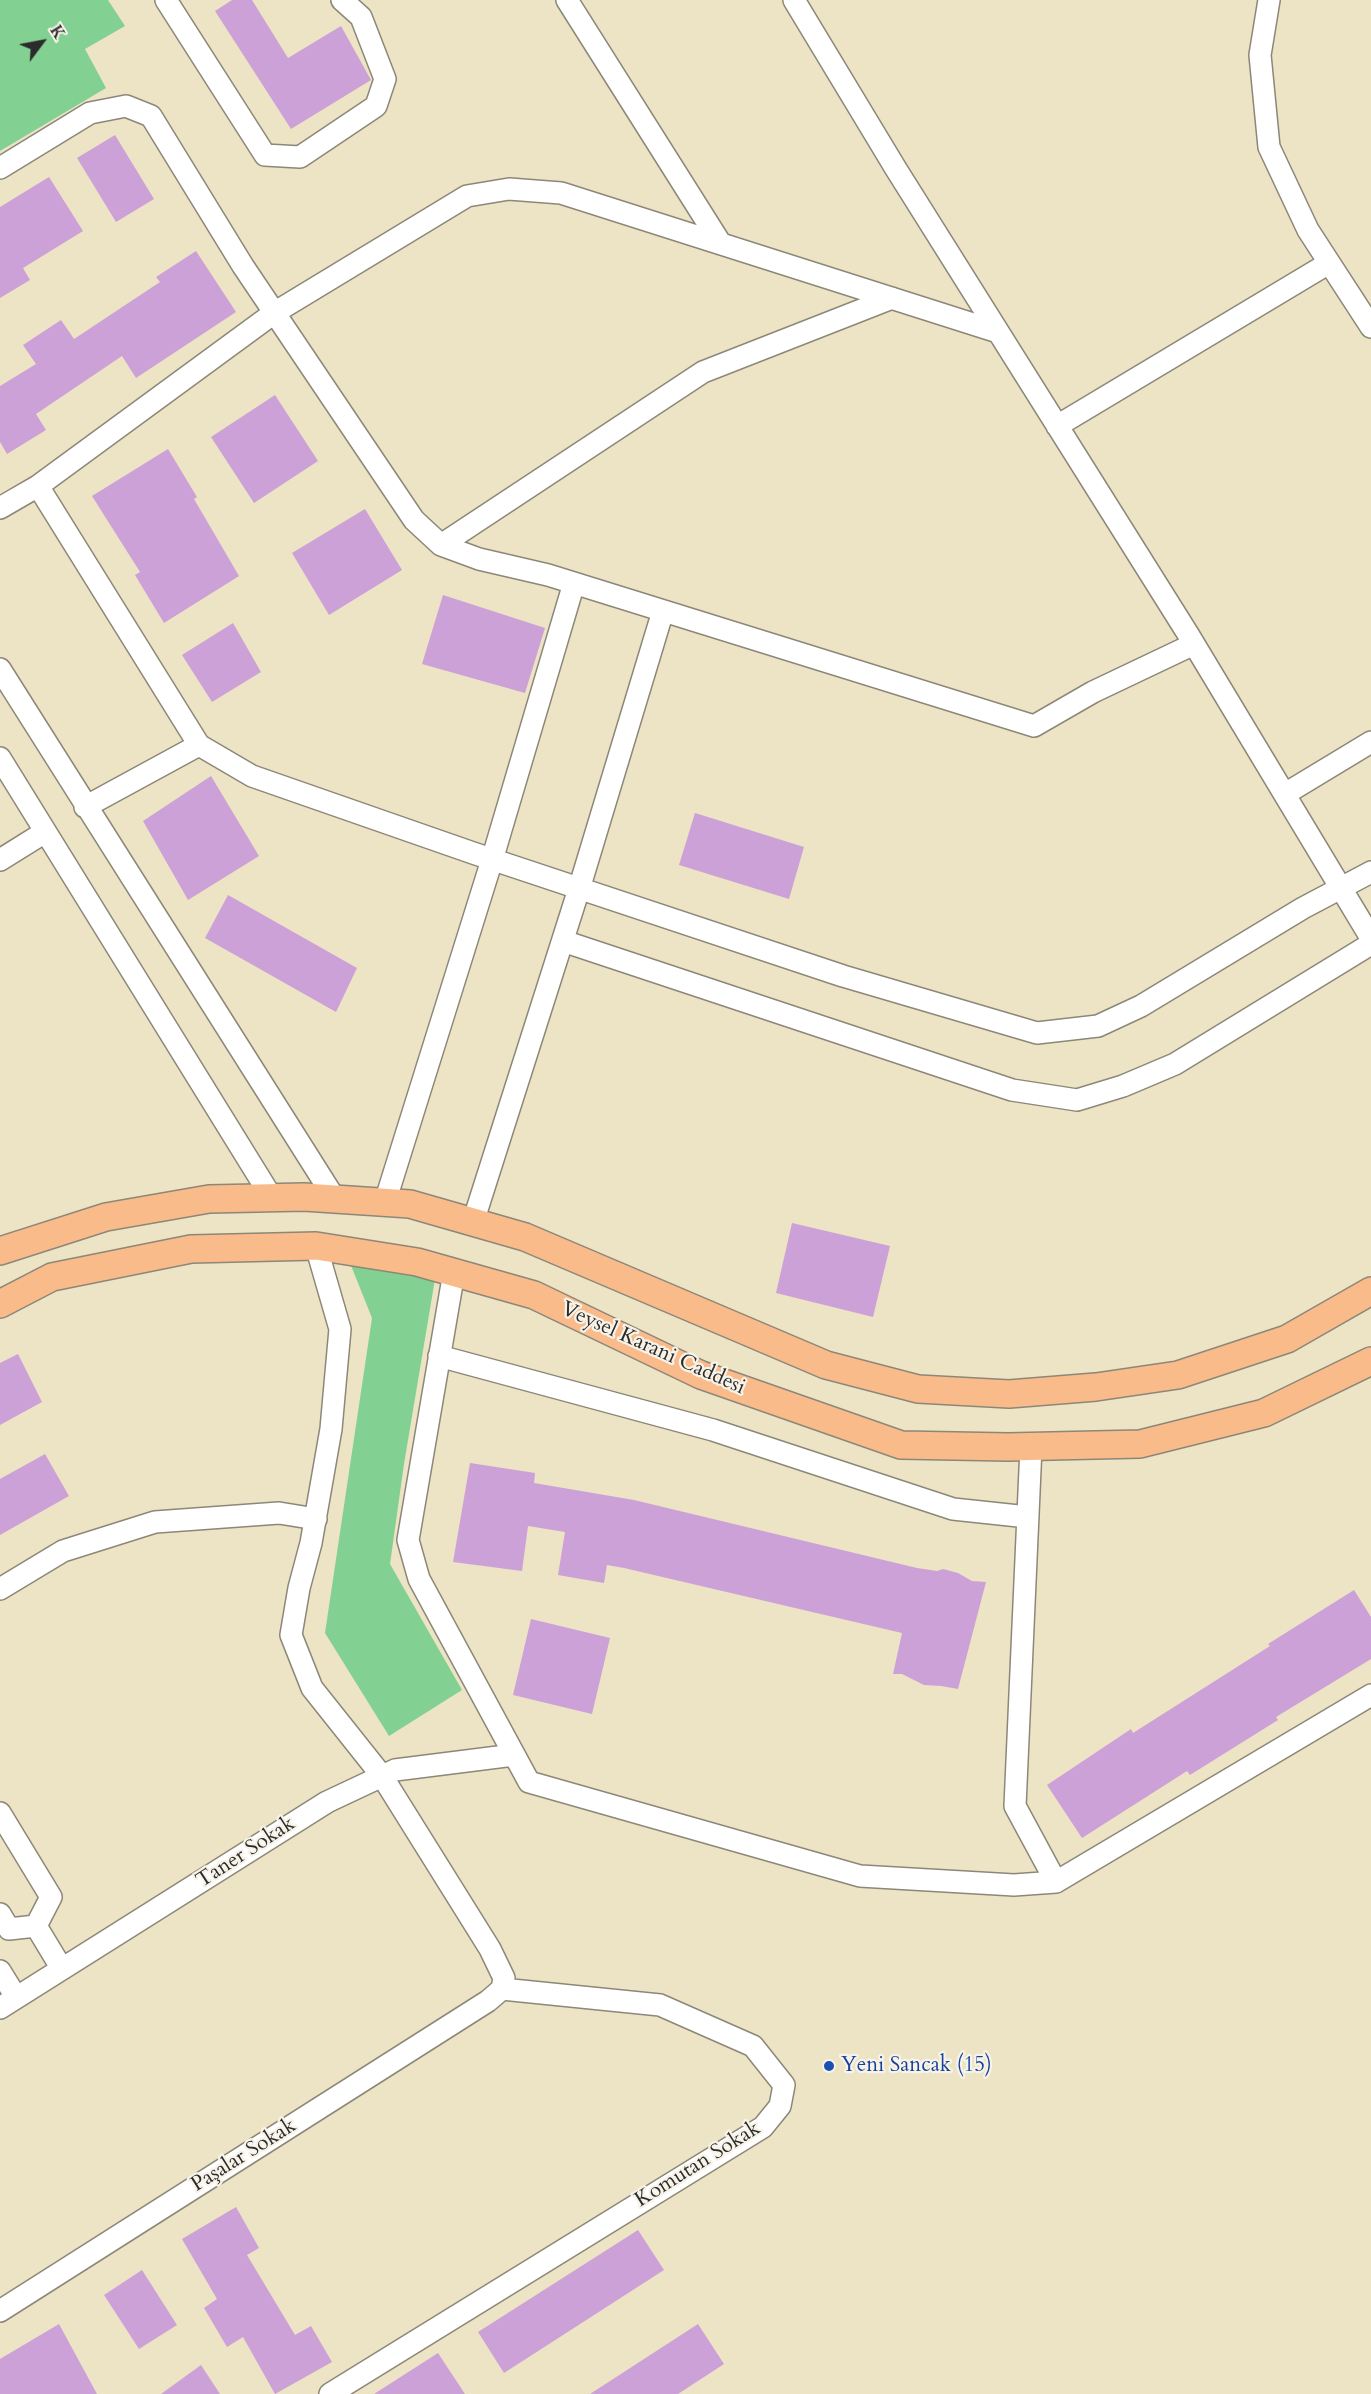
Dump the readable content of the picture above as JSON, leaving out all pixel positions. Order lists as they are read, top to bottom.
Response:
{
  "streets": {
    "main road": ["Veysel Karani Caddesi"],
    "street": ["Taner Sokak", "Paşalar Sokak", "Komutan Sokak"]
  },
  "crossings": [
    ["Paşalar Sokak", "Komutan Sokak"]
  ],
  "places": ["Yeni Sancak (15)"],
  "north": "top right"
}
